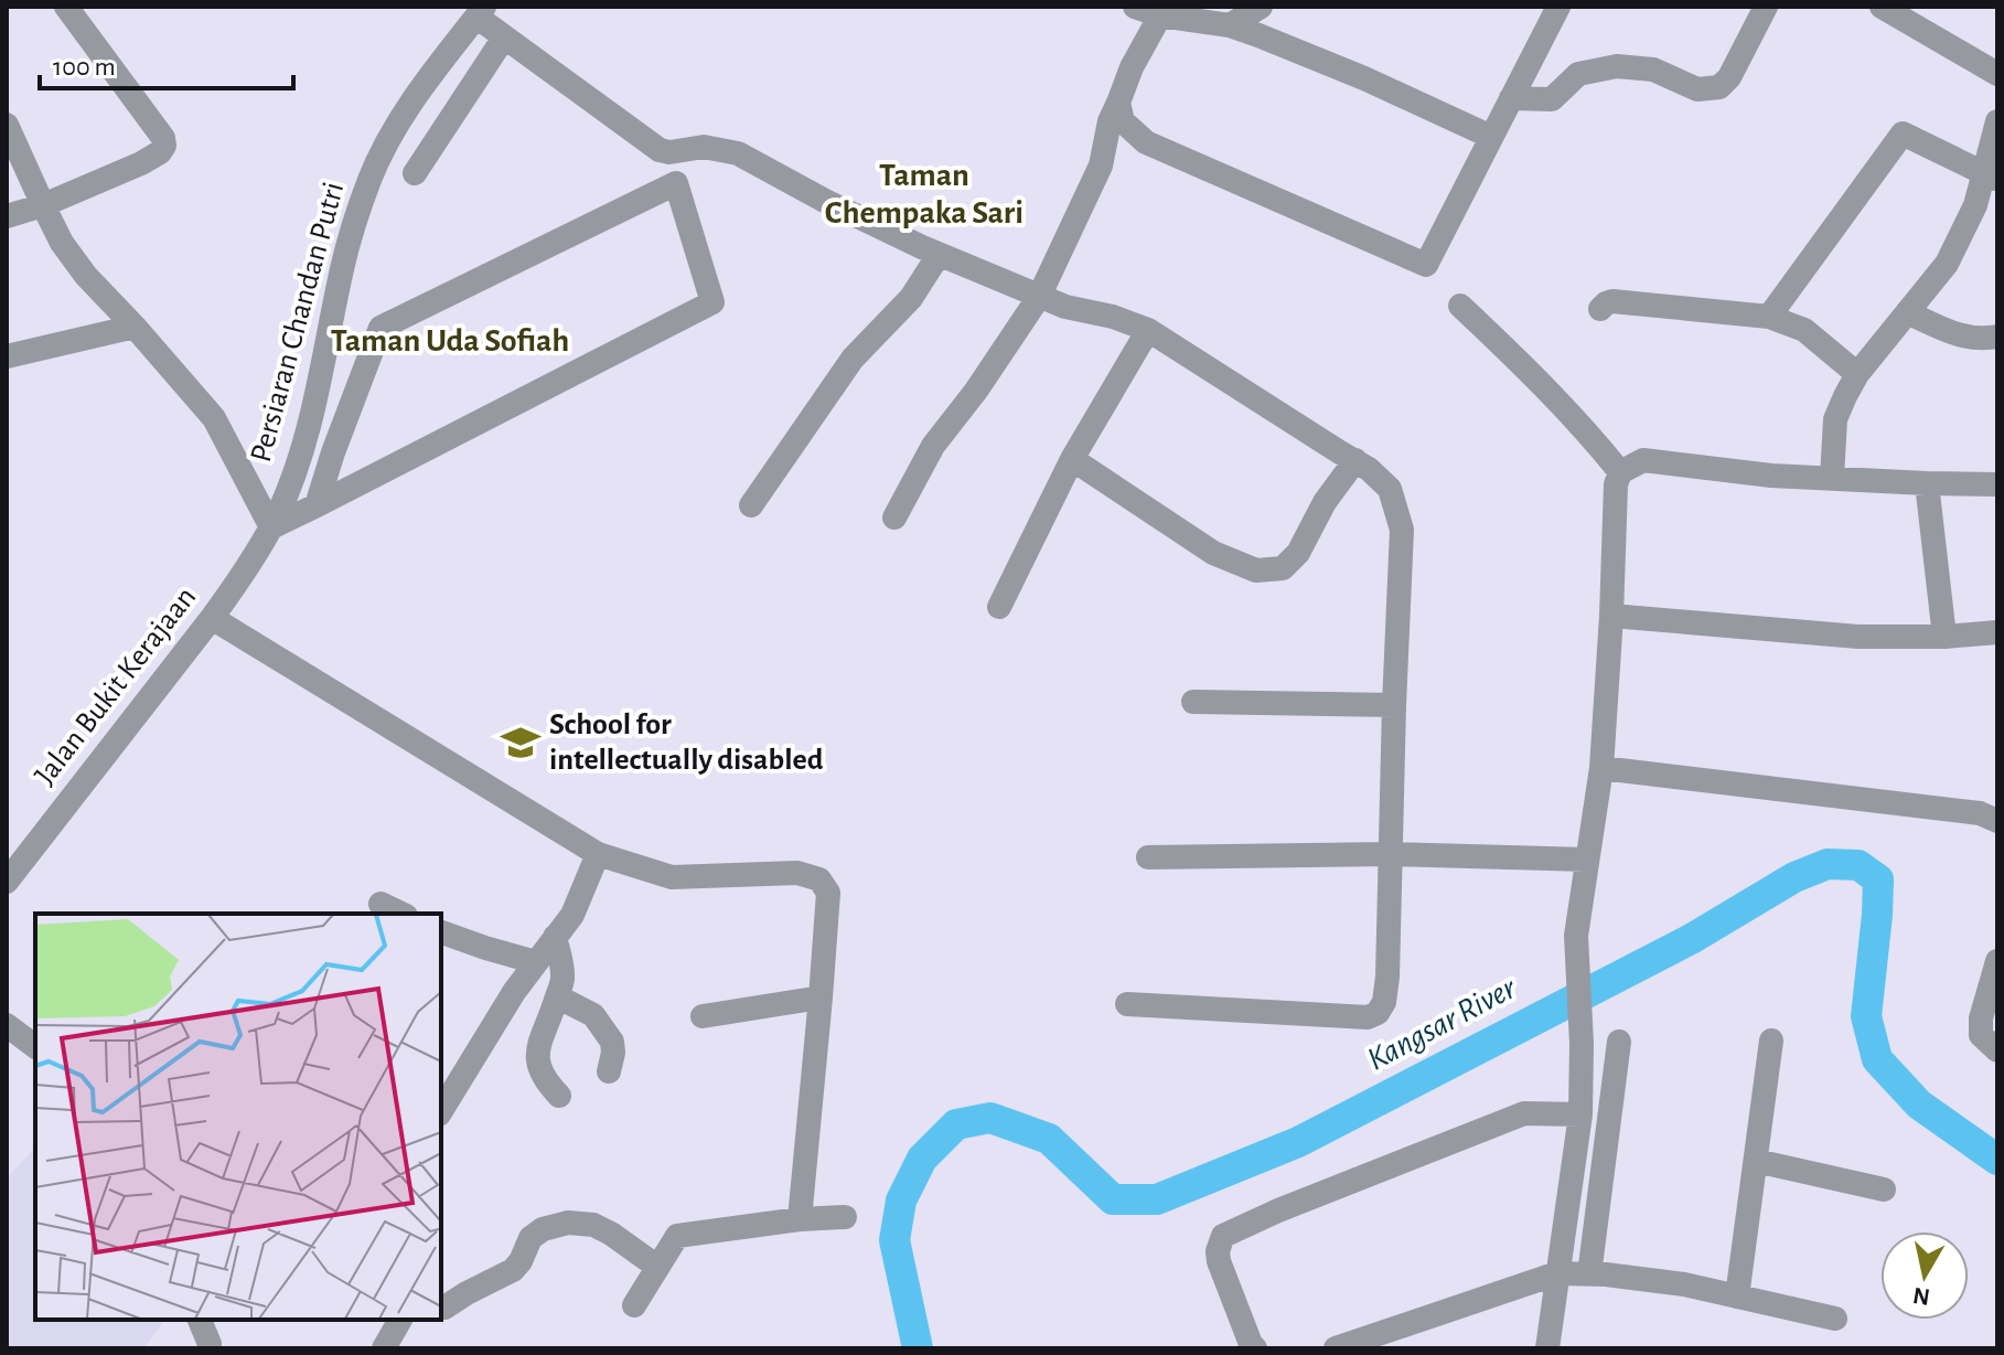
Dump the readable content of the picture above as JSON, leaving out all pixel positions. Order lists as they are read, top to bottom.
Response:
{
  "streets": {
    "street": ["Persiaran Chandan Putri", "Jalan Bukit Kerajaan"]
  },
  "crossings": [
    ["Persiaran Chandan Putri", "Jalan Bukit Kerajaan"]
  ],
  "districts": ["Taman Chempaka Sari", "Taman Uda Sofiah"],
  "water": ["Kangsar River"],
  "places": {
    "school or university": ["School for intellectually disabled"]
  },
  "scale_bar": "100 m",
  "north": "bottom"
}
